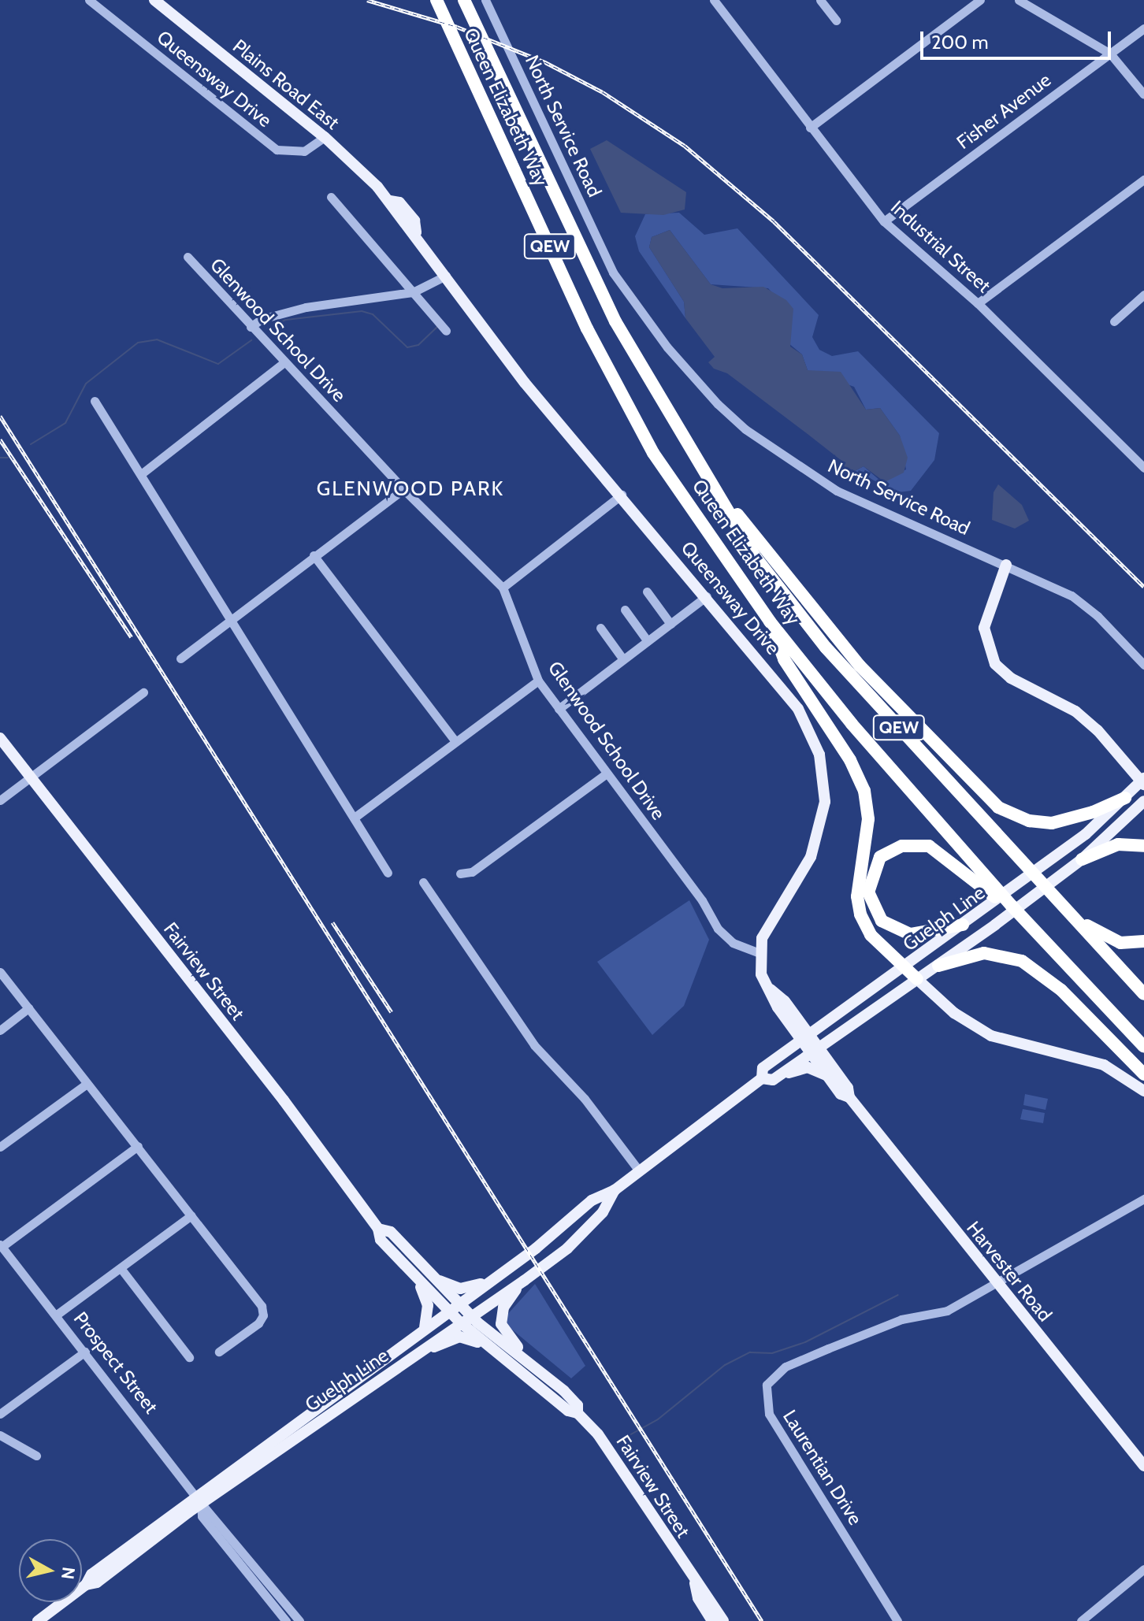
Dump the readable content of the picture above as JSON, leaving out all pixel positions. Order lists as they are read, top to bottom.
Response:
{
  "streets": {
    "highway": ["Queen Elizabeth Way", "QEW"],
    "main road": [
      "Queensway Drive",
      "Plains Road East",
      "Guelph Line",
      "Fairview Street",
      "Harvester Road"
    ],
    "street": [
      "Fisher Avenue",
      "North Service Road",
      "Industrial Street",
      "Glenwood School Drive",
      "Prospect Street",
      "Laurentian Drive"
    ]
  },
  "crossings": [
    ["Queensway Drive", "Plains Road East"],
    ["Queensway Drive", "Glenwood School Drive"],
    ["Fisher Avenue", "Industrial Street"],
    ["Guelph Line", "Fairview Street"],
    ["Guelph Line", "Harvester Road"],
    ["Guelph Line", "Prospect Street"],
    ["Harvester Road", "Laurentian Drive"]
  ],
  "districts": ["GLENWOOD PARK"],
  "scale_bar": "200 m",
  "north": "right"
}
